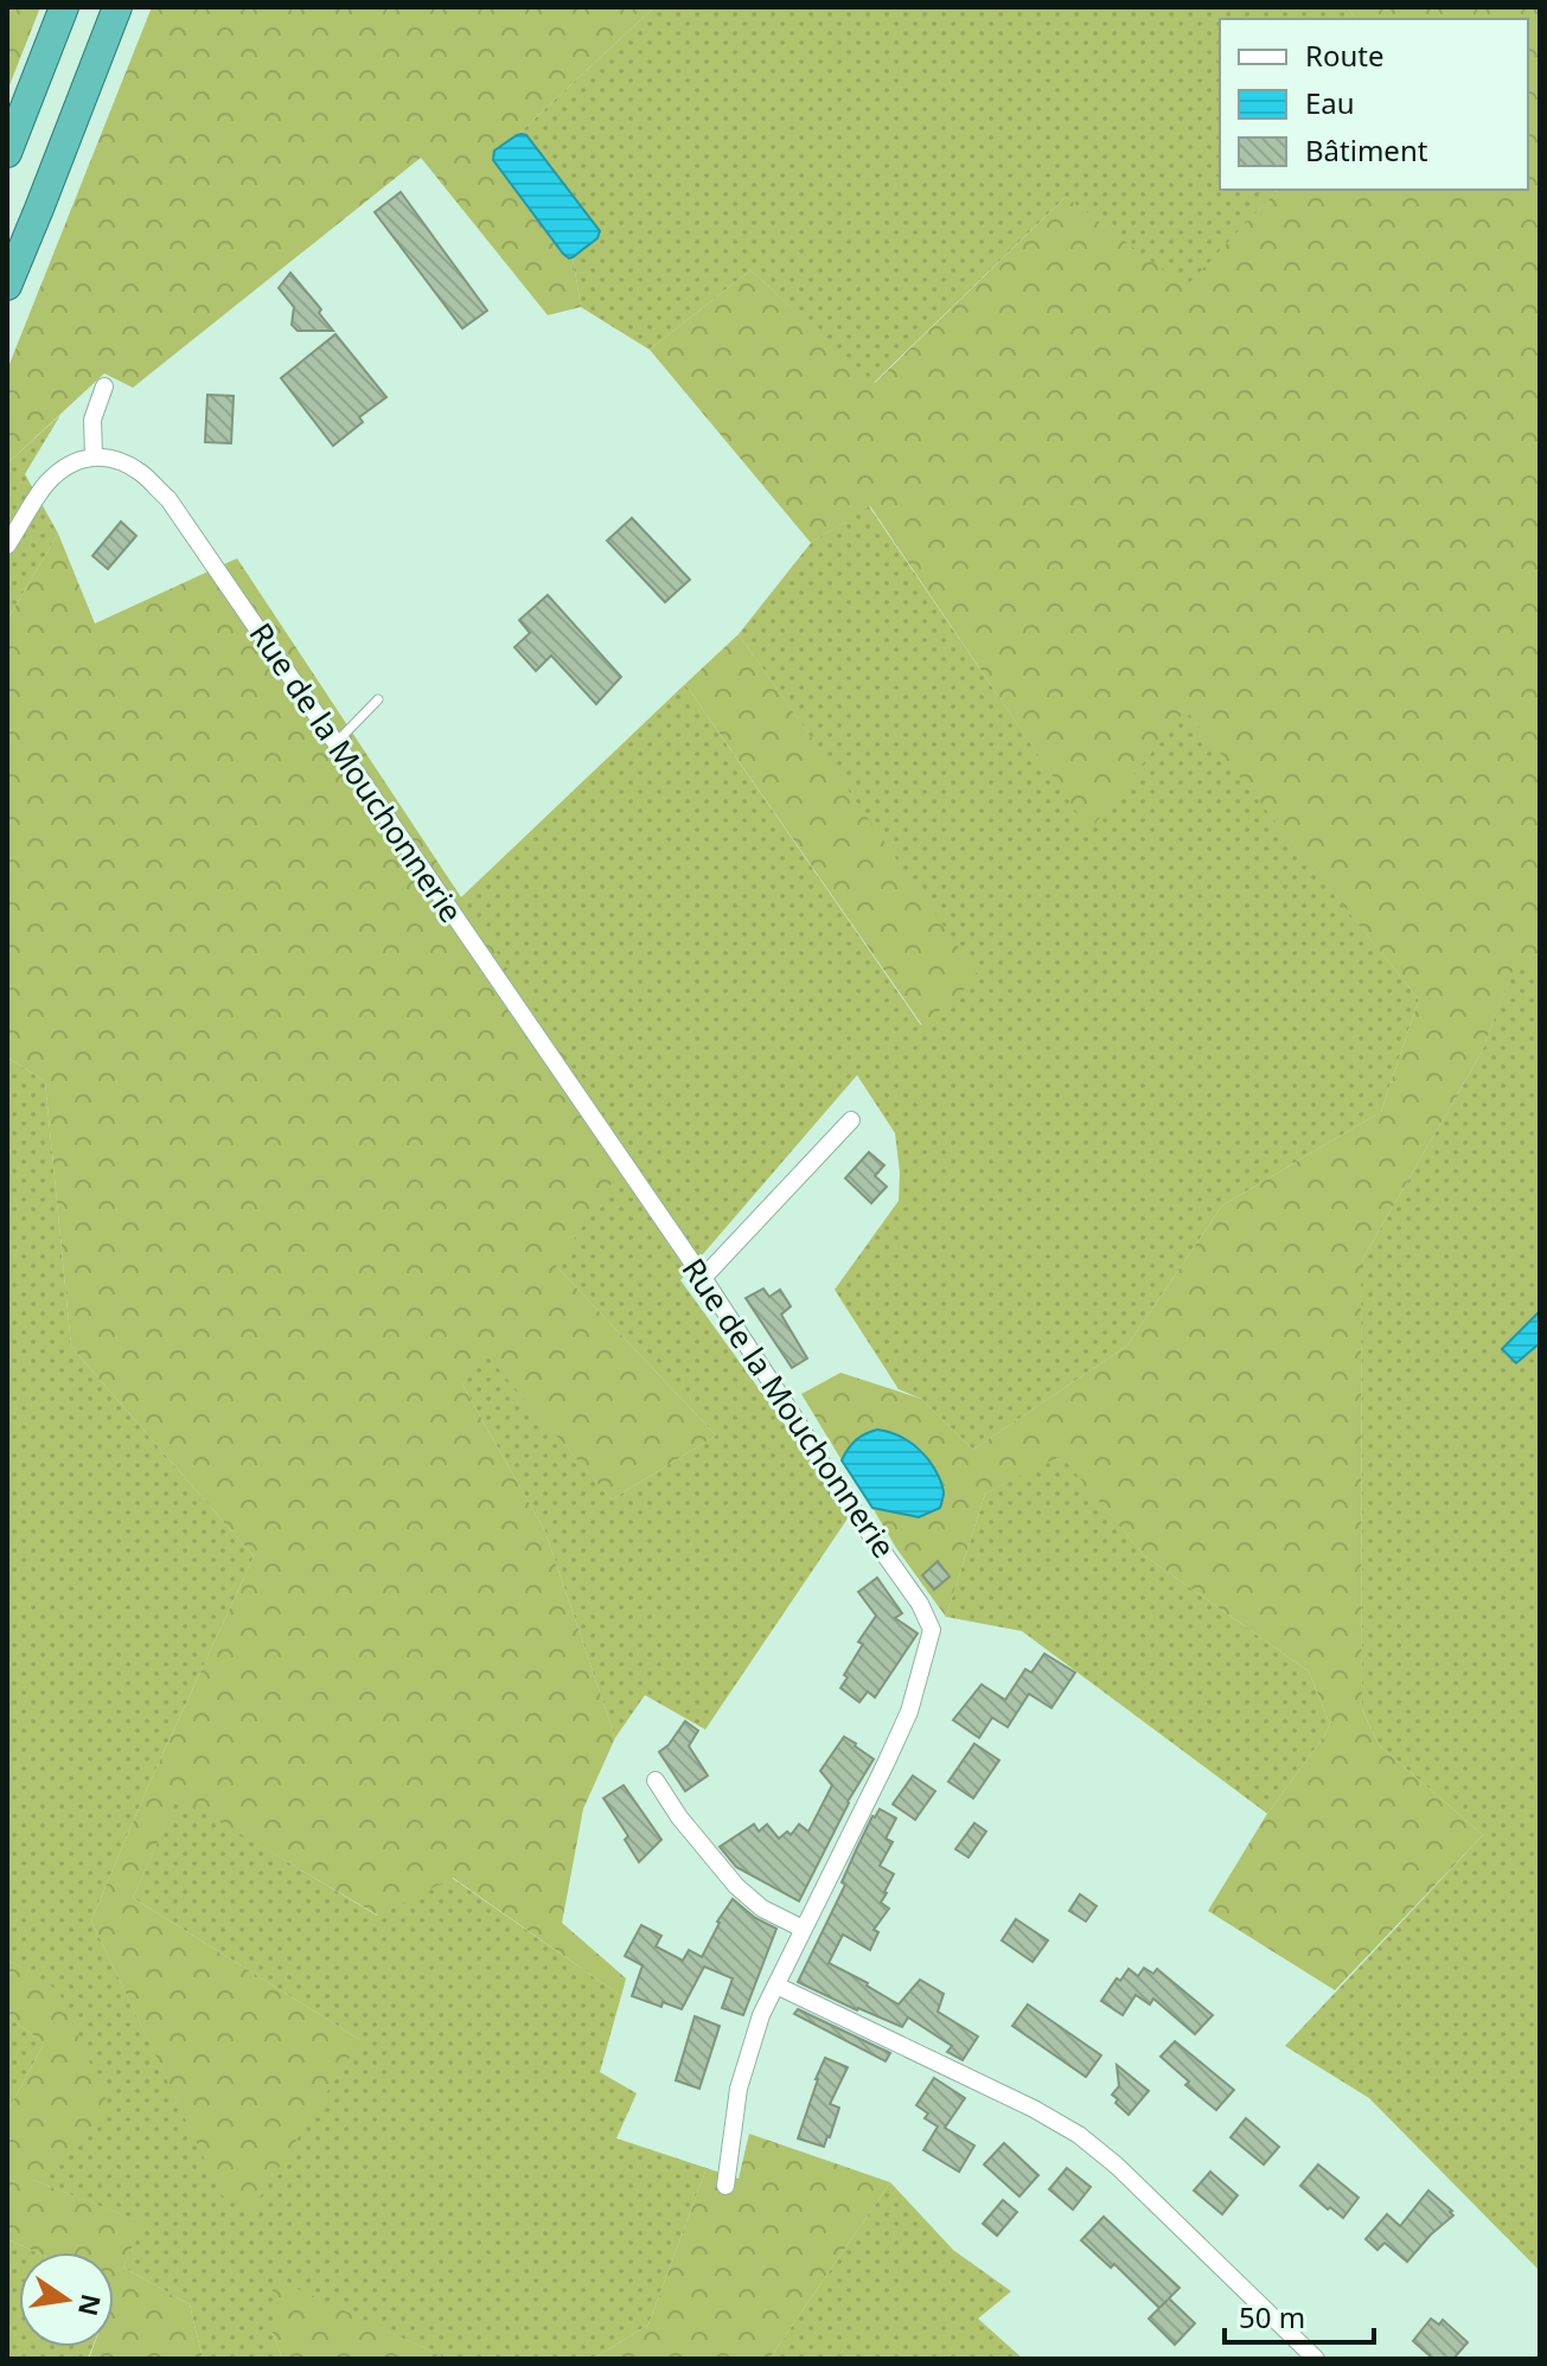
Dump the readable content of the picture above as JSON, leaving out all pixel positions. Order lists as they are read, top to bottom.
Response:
{
  "streets": {
    "street": ["Rue de la Mouchonnerie"]
  },
  "legend": ["Route", "Eau", "Bâtiment"],
  "scale_bar": "50 m",
  "north": "right"
}
